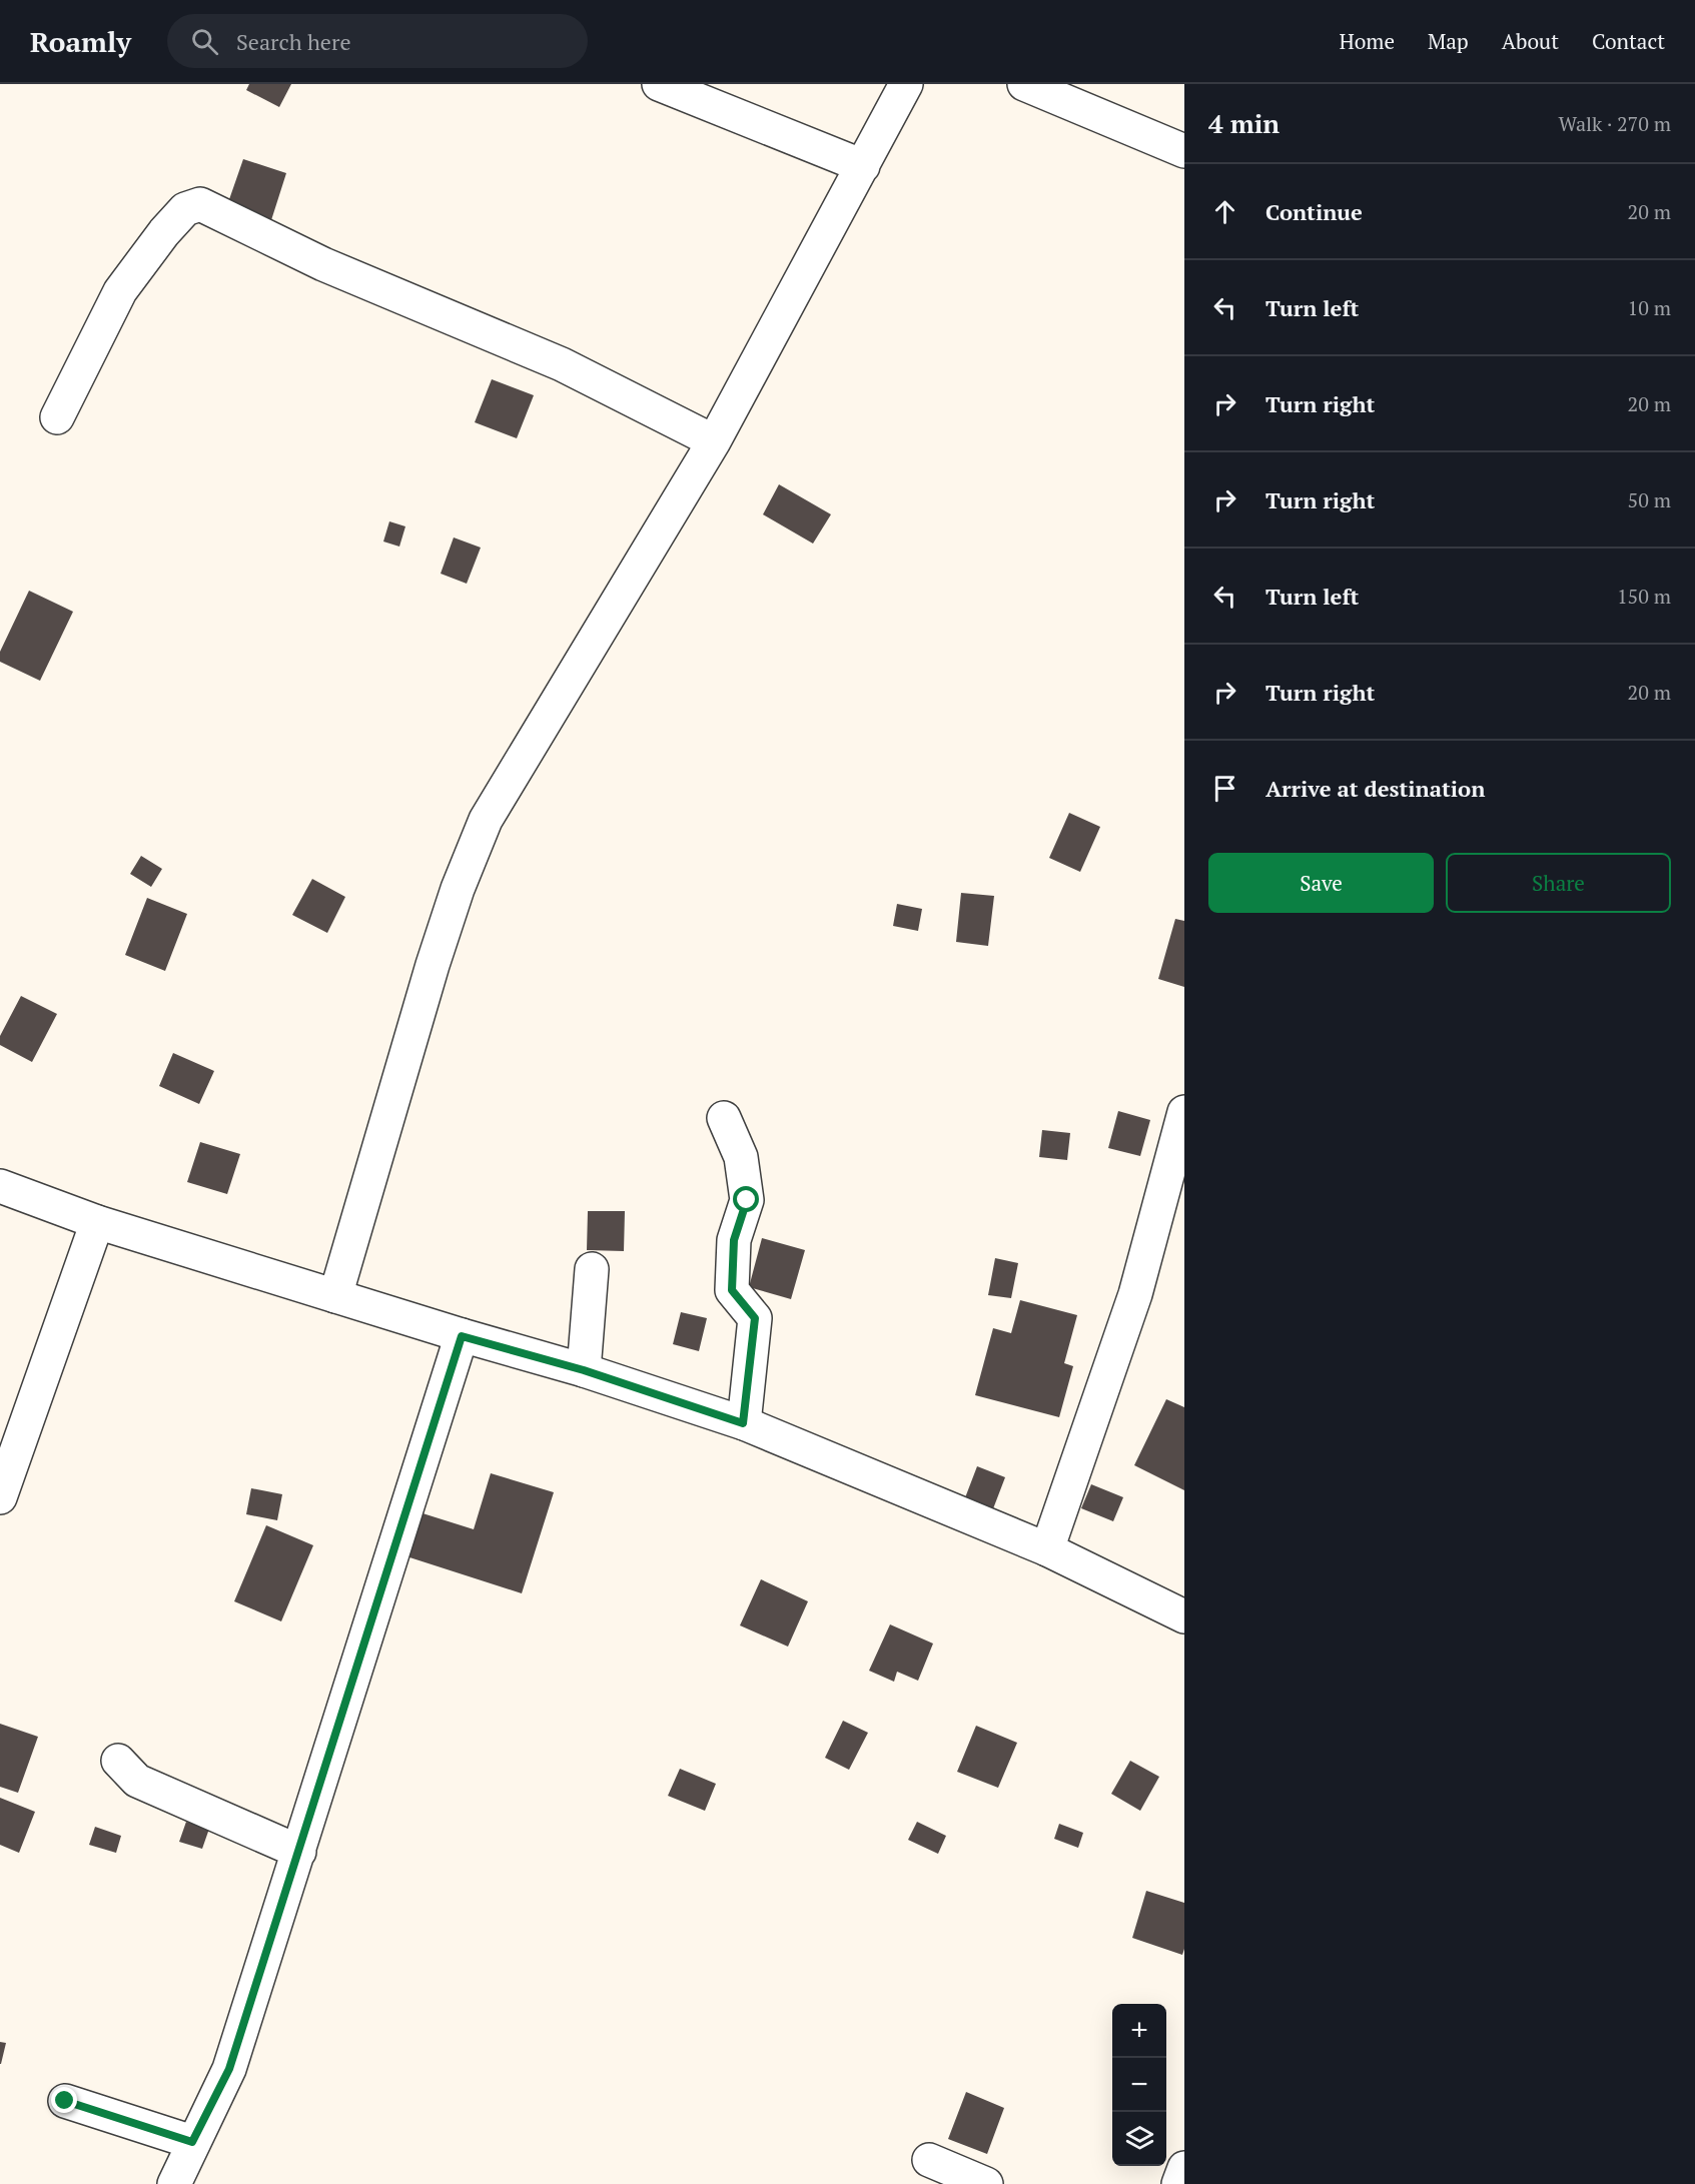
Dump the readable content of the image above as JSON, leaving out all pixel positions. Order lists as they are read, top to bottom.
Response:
{
  "page": {
    "header": "Roamly",
    "search": "Search here",
    "nav": [
      "Home",
      "Map",
      "About",
      "Contact"
    ],
    "heading": ["4 min", "Walk · 270 m"],
    "list": [
      ["Continue", "20 m"],
      ["Turn left", "10 m"],
      ["Turn right", "20 m"],
      ["Turn right", "50 m"],
      ["Turn left", "150 m"],
      ["Turn right", "20 m"],
      "Arrive at destination"
    ],
    "buttons": ["Save", "Share"],
    "map_buttons": ["+", "−"]
  }
}
